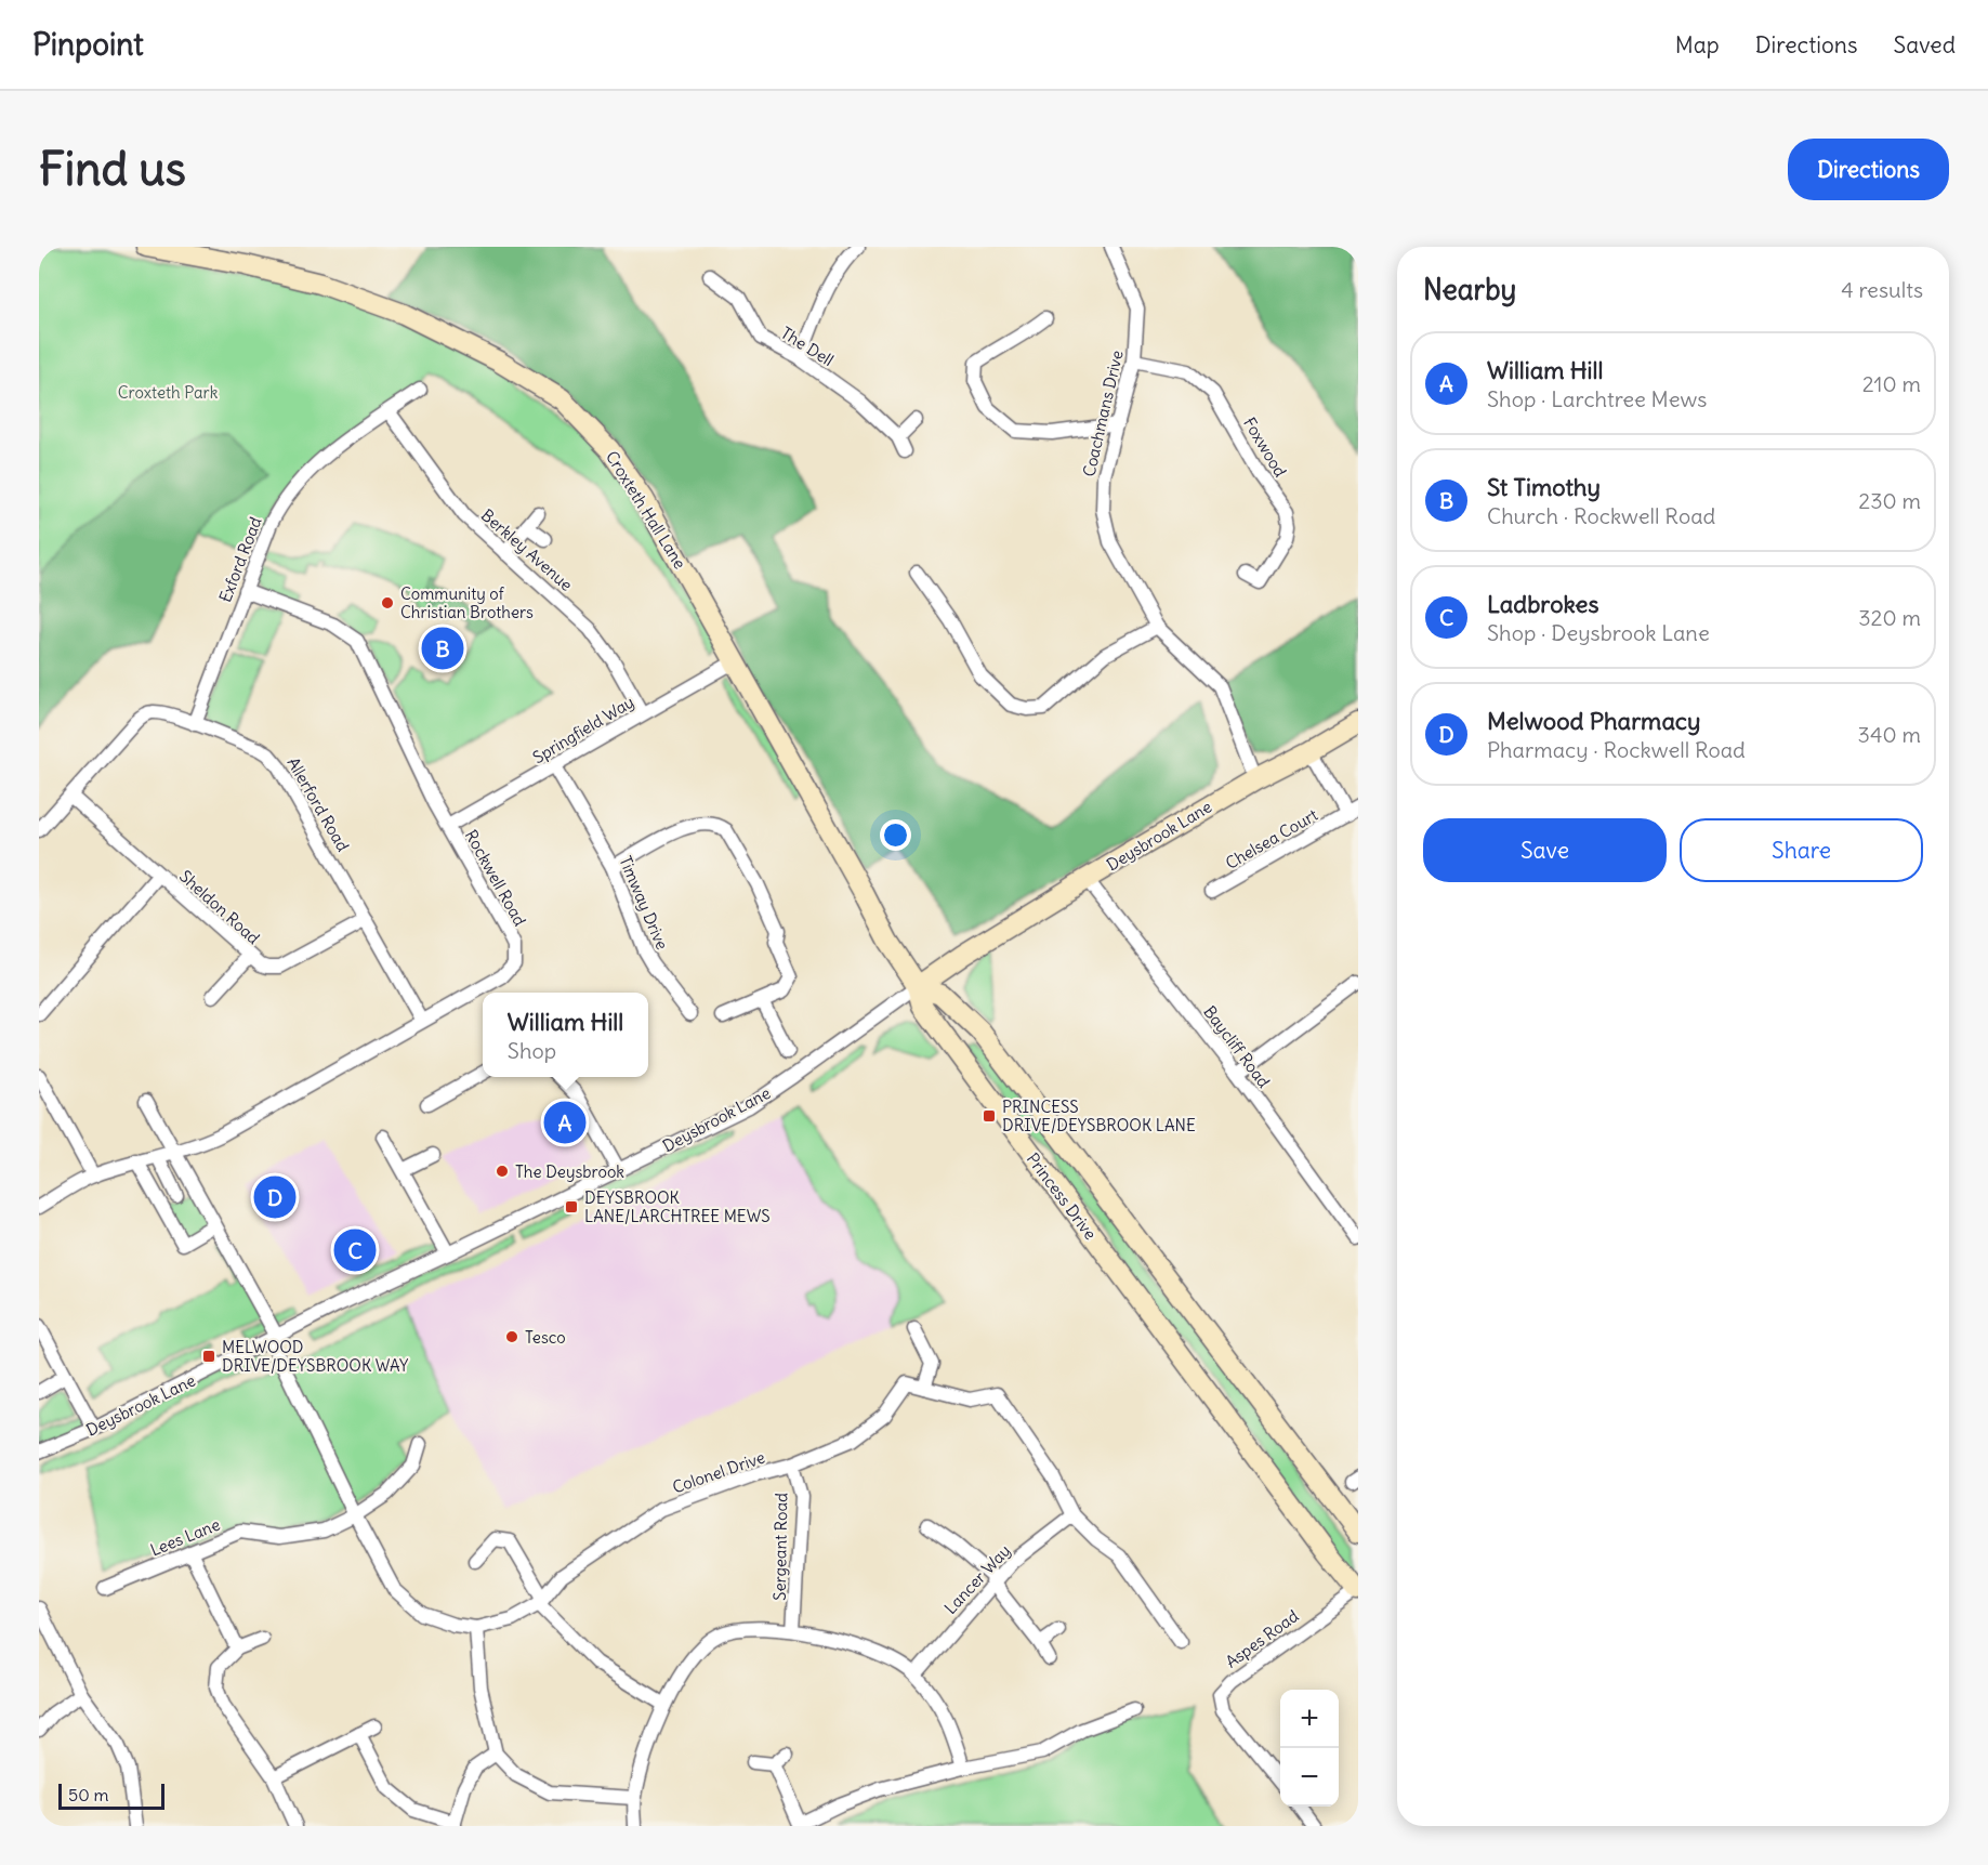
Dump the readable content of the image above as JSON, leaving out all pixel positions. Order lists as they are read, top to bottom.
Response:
{
  "streets": {
    "street": [
      "The Dell",
      "Coachmans Drive",
      "Foxwood",
      "Croxteth Hall Lane",
      "Berkley Avenue",
      "Exford Road",
      "Springfield Way",
      "Allerford Road",
      "Deysbrook Lane",
      "Chelsea Court",
      "Rockwell Road",
      "Timway Drive",
      "Sheldon Road",
      "Baycliff Road",
      "Princess Drive",
      "Colonel Drive",
      "Lees Lane",
      "Sergeant Road",
      "Lancer Way",
      "Aspes Road"
    ]
  },
  "crossings": [
    ["Coachmans Drive", "Foxwood"],
    ["Coachmans Drive", "Deysbrook Lane"],
    ["Croxteth Hall Lane", "Springfield Way"],
    ["Croxteth Hall Lane", "Deysbrook Lane"],
    ["Croxteth Hall Lane", "Princess Drive"],
    ["Berkley Avenue", "Exford Road"],
    ["Berkley Avenue", "Springfield Way"],
    ["Exford Road", "Allerford Road"],
    ["Exford Road", "Rockwell Road"],
    ["Springfield Way", "Rockwell Road"],
    ["Springfield Way", "Timway Drive"],
    ["Allerford Road", "Rockwell Road"],
    ["Allerford Road", "Sheldon Road"],
    ["Deysbrook Lane", "Chelsea Court"],
    ["Deysbrook Lane", "Baycliff Road"],
    ["Deysbrook Lane", "Princess Drive"],
    ["Deysbrook Lane", "Colonel Drive"],
    ["Princess Drive", "Aspes Road"],
    ["Colonel Drive", "Lees Lane"],
    ["Colonel Drive", "Sergeant Road"]
  ],
  "parks": ["Croxteth Park"],
  "places": {
    "other": ["Community of Christian Brothers", "The Deysbrook", "Tesco"],
    "transit": ["PRINCESS DRIVE/DEYSBROOK LANE", "DEYSBROOK LANE/LARCHTREE MEWS", "MELWOOD DRIVE/DEYSBROOK WAY"]
  },
  "scale_bar": "50 m",
  "page": {
    "header": "Pinpoint",
    "nav": ["Map", "Directions", "Saved"],
    "buttons": [
      "Directions",
      ["Save", "Share"]
    ],
    "title": "Find us",
    "heading": ["Nearby", "4 results"],
    "list": [
      {
        "mark": "A",
        "name": "William Hill",
        "note": "Shop · Larchtree Mews",
        "value": "210 m"
      },
      {
        "mark": "B",
        "name": "St Timothy",
        "note": "Church · Rockwell Road",
        "value": "230 m"
      },
      {
        "mark": "C",
        "name": "Ladbrokes",
        "note": "Shop · Deysbrook Lane",
        "value": "320 m"
      },
      {
        "mark": "D",
        "name": "Melwood Pharmacy",
        "note": "Pharmacy · Rockwell Road",
        "value": "340 m"
      }
    ],
    "pins": [
      "B",
      "A",
      "D",
      "C"
    ],
    "popup": ["William Hill", "Shop"],
    "map_buttons": ["+", "−"],
    "scale": "50 m"
  }
}
